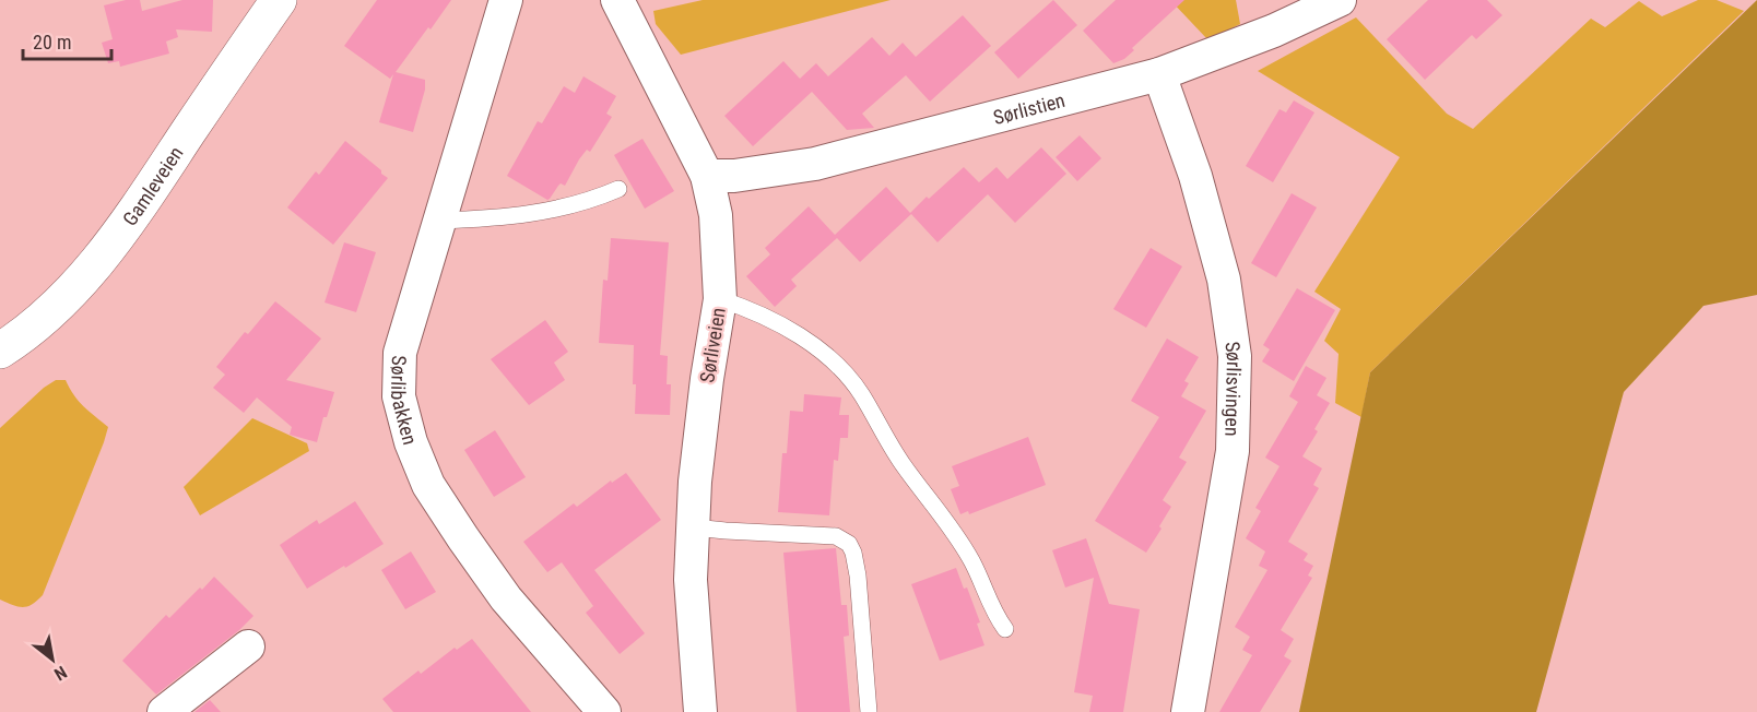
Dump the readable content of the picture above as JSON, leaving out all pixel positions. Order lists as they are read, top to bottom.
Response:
{
  "streets": {
    "street": [
      "Sørlistien",
      "Gamleveien",
      "Sørliveien",
      "Sørlisvingen",
      "Sørlibakken"
    ]
  },
  "crossings": [
    ["Sørlistien", "Sørliveien"],
    ["Sørlistien", "Sørlisvingen"]
  ],
  "scale_bar": "20 m",
  "north": "bottom right"
}
